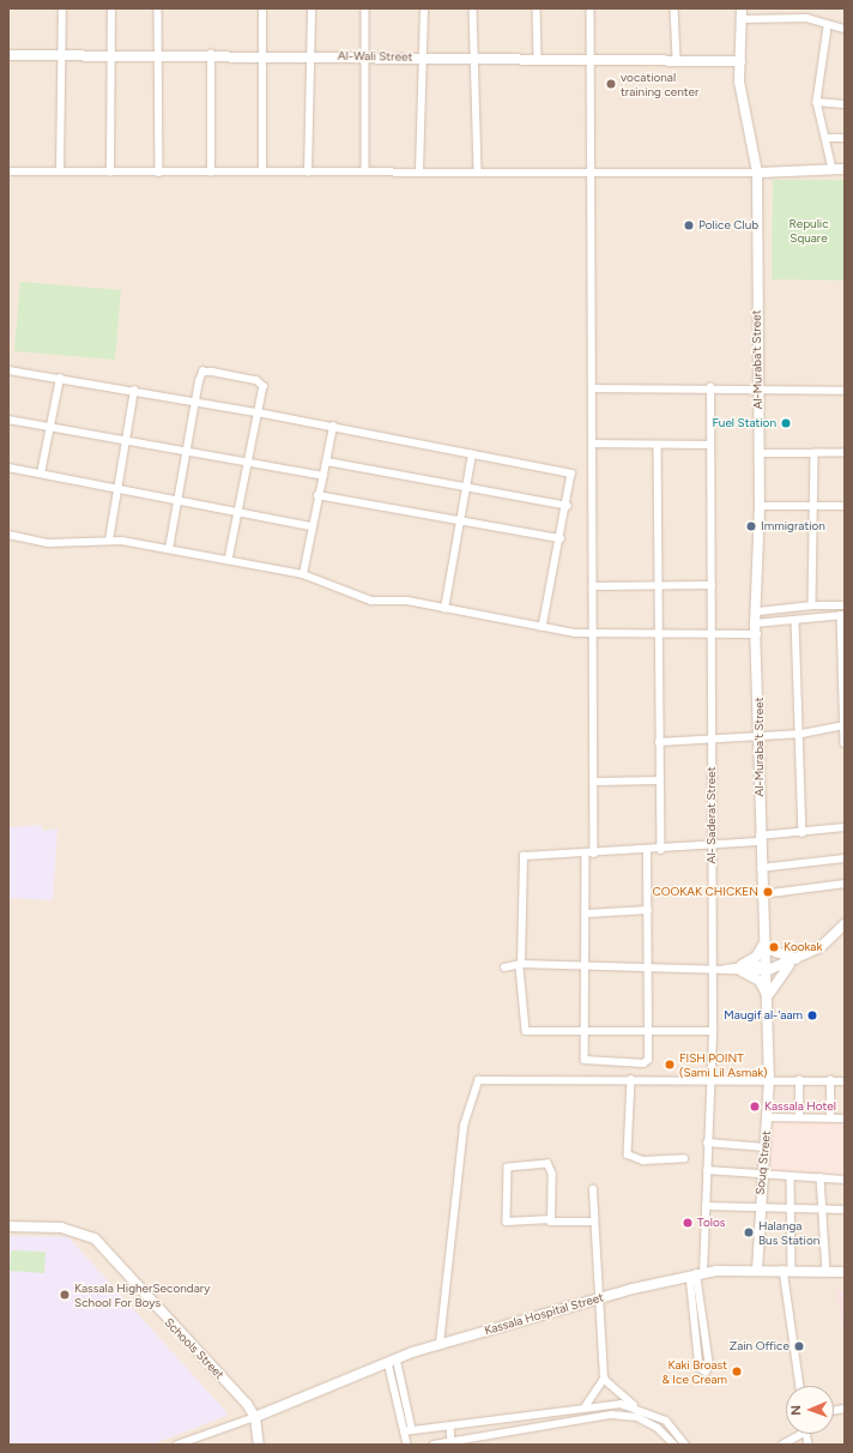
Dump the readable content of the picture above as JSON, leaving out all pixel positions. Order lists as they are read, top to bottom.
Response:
{
  "streets": {
    "main road": [
      "Al-Wali Street",
      "Al-Muraba't Street",
      "Souq Street",
      "Kassala Hospital Street",
      "Schools Street"
    ],
    "street": ["Al- Saderat Street"]
  },
  "crossings": [
    ["Al-Wali Street", "Al-Muraba't Street"],
    ["Al-Muraba't Street", "Souq Street"],
    ["Al- Saderat Street", "Kassala Hospital Street"],
    ["Souq Street", "Kassala Hospital Street"],
    ["Kassala Hospital Street", "Schools Street"]
  ],
  "parks": ["Repulic Square"],
  "places": [
    "vocational training center",
    "Police Club",
    "Fuel Station",
    "Immigration",
    "COOKAK CHICKEN",
    "Kookak",
    "Maugif al-'aam",
    "FISH POINT (Sami Lil Asmak)",
    "Kassala Hotel",
    "Tolos",
    "Halanga Bus Station",
    "Kassala HigherSecondary School For Boys",
    "Zain Office",
    "Kaki Broast & Ice Cream"
  ],
  "north": "left"
}
